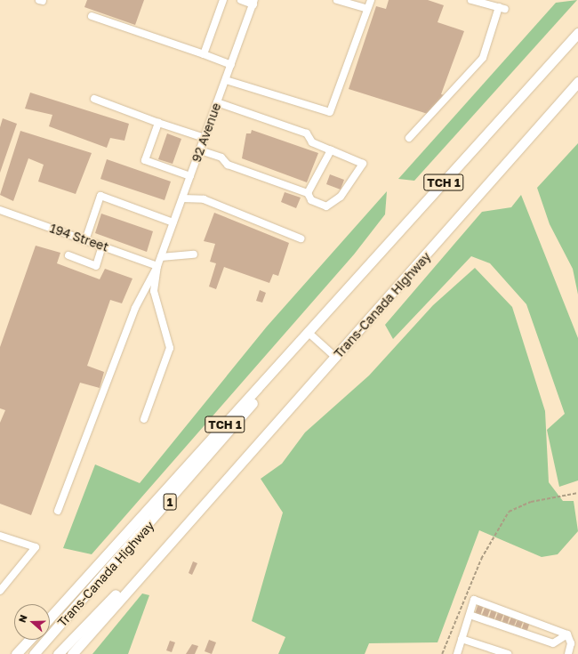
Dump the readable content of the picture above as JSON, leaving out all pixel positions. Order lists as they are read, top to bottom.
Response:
{
  "streets": {
    "highway": ["TCH 1", "Trans-Canada Highway", "1"],
    "street": ["92 Avenue", "194 Street"]
  },
  "crossings": [
    ["92 Avenue", "194 Street"]
  ],
  "north": "left"
}
